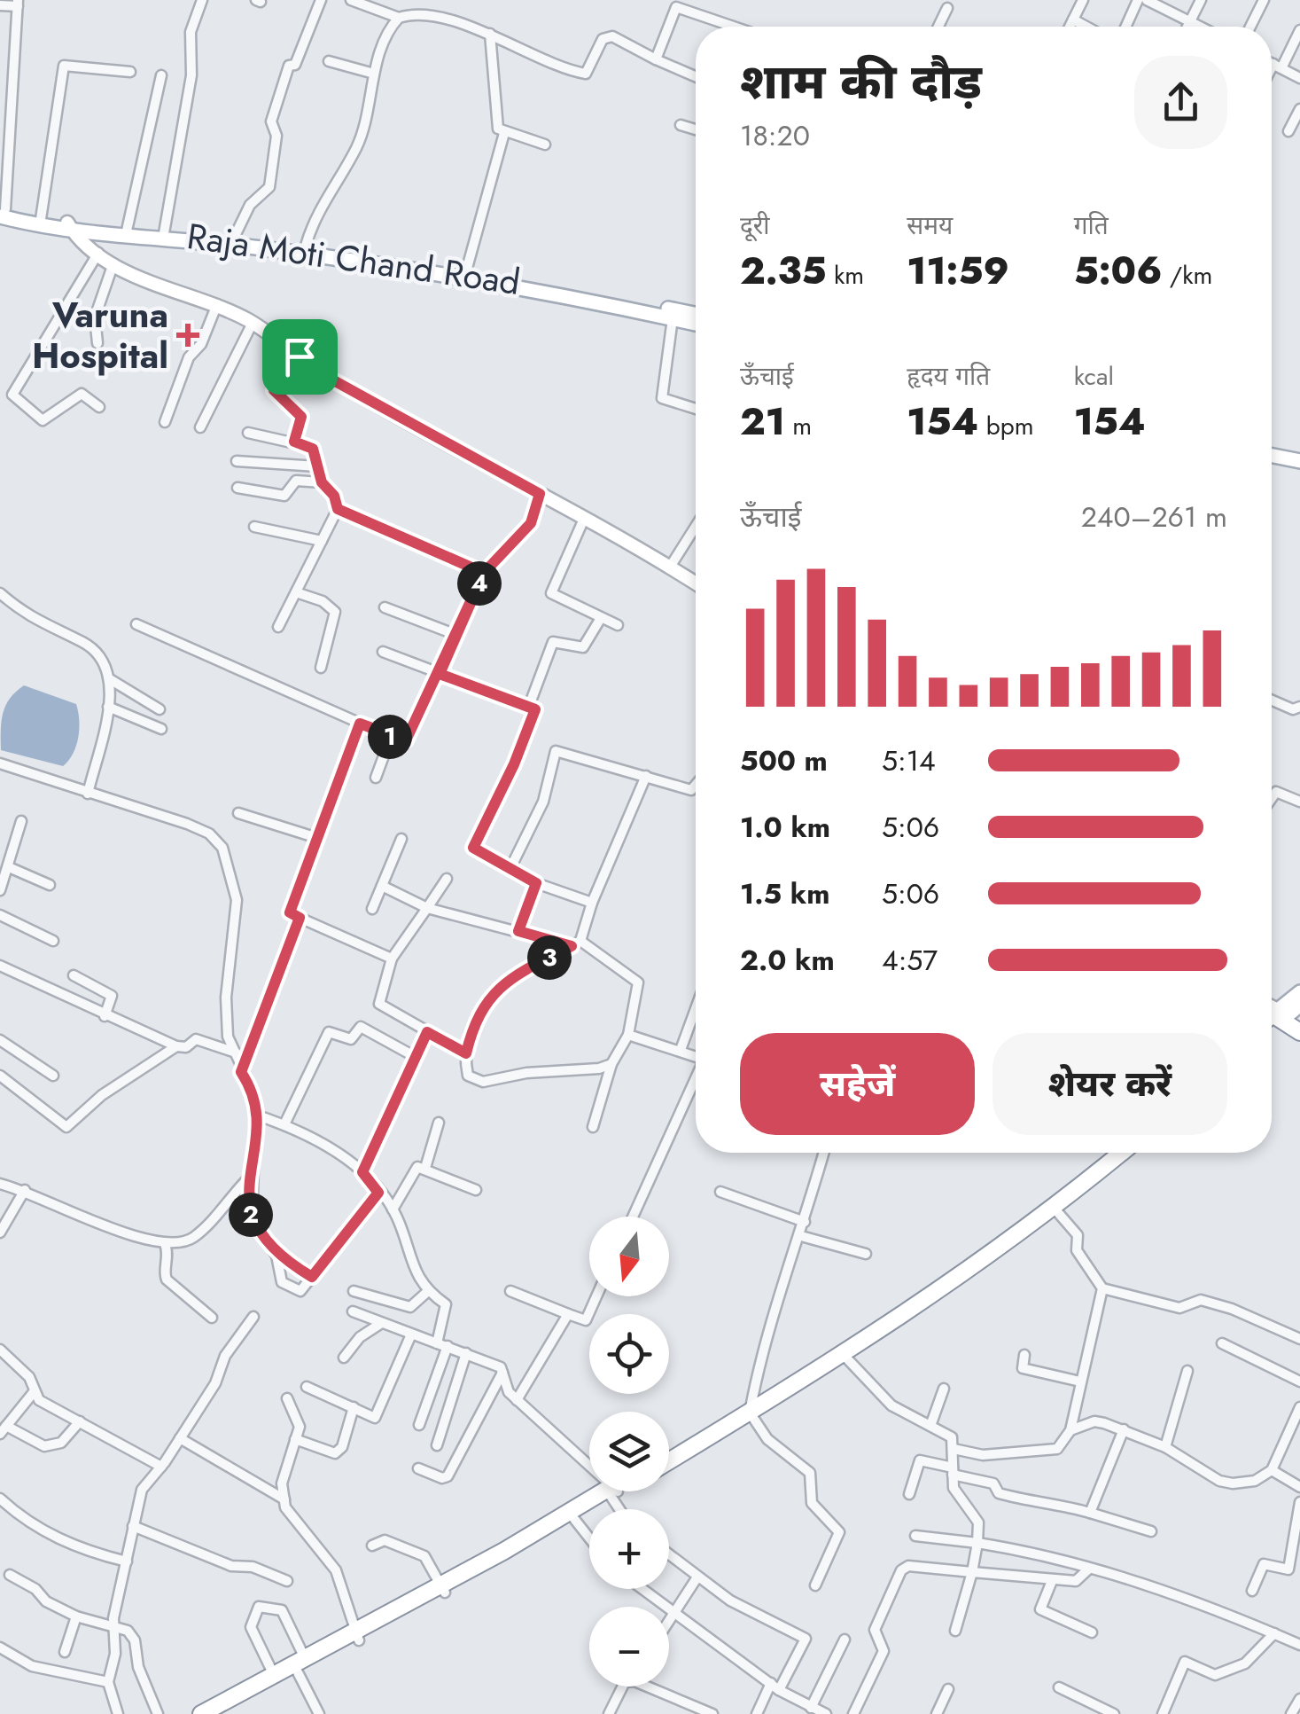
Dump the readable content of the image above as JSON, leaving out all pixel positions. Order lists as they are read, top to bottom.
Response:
{
  "streets": {
    "main road": ["Raja Moti Chand Road"]
  },
  "places": {
    "health": ["Varuna Hospital"]
  },
  "north": "bottom",
  "page": {
    "heading": ["शाम की दौड़", "18:20"],
    "stats": [
      ["दूरी", "2.35 km"],
      ["समय", "11:59"],
      ["गति", "5:06 /km"],
      ["ऊँचाई", "21 m"],
      ["हृदय गति", "154 bpm"],
      ["kcal", "154"]
    ],
    "chart": ["ऊँचाई", "240–261 m"],
    "pins": [
      "4",
      "1",
      "3",
      "2"
    ],
    "list": [
      {
        "name": "500 m",
        "note": "5:14"
      },
      {
        "name": "1.0 km",
        "note": "5:06"
      },
      {
        "name": "1.5 km",
        "note": "5:06"
      },
      {
        "name": "2.0 km",
        "note": "4:57"
      }
    ],
    "buttons": ["सहेजें", "शेयर करें"],
    "map_buttons": ["+", "−"]
  }
}
